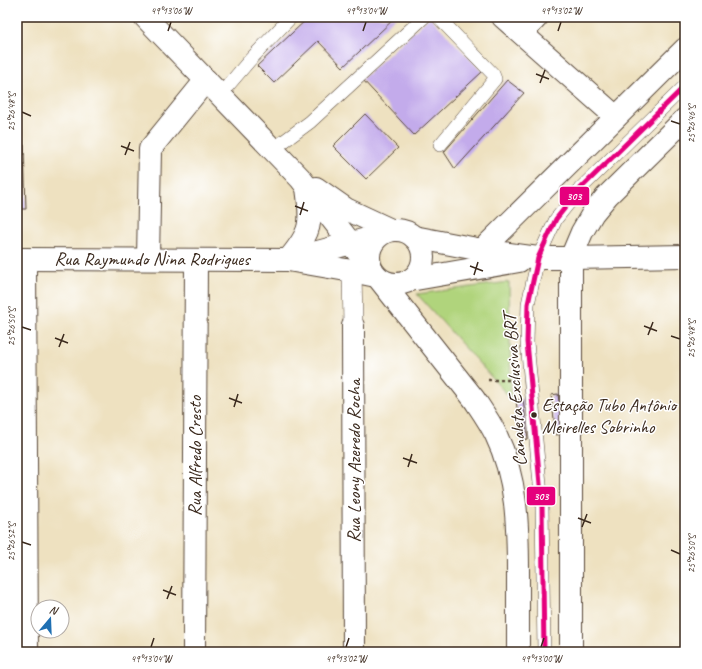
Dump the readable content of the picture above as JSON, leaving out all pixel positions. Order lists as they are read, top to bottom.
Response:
{
  "streets": {
    "street": ["Rua Raymundo Nina Rodrigues", "Rua Alfredo Cresto", "Rua Leony Azeredo Rocha"],
    "lane": ["Canaleta Exclusiva BRT"]
  },
  "crossings": [
    ["Rua Raymundo Nina Rodrigues", "Rua Alfredo Cresto"],
    ["Rua Raymundo Nina Rodrigues", "Rua Leony Azeredo Rocha"]
  ],
  "places": ["Estação Tubo Antônio Meirelles Sobrinho"],
  "lines": ["transit line 303"],
  "north": "top",
  "coordinates": [
    "49°13'06\"W",
    "49°13'04\"W",
    "49°13'02\"W",
    "25°26'48\"S",
    "25°26'46\"S",
    "25°26'50\"S",
    "25°26'52\"S",
    "49°13'00\"W"
  ]
}
